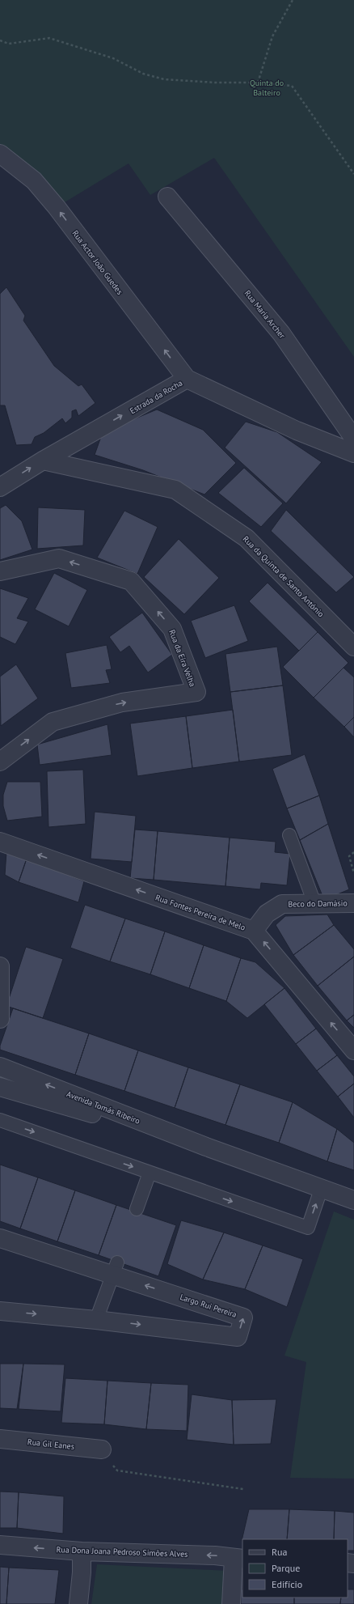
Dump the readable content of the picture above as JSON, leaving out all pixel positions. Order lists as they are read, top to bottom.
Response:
{
  "streets": {
    "street": [
      "Rua Actor João Guedes",
      "Rua Maria Archer",
      "Estrada da Rocha",
      "Rua da Quinta de Santo António",
      "Rua da Eira Velha",
      "Beco do Damásio",
      "Rua Fontes Pereira de Melo",
      "Avenida Tomás Ribeiro",
      "Largo Rui Pereira",
      "Rua Gil Eanes",
      "Rua Dona Joana Pedroso Simões Alves"
    ]
  },
  "crossings": [
    ["Rua Actor João Guedes", "Estrada da Rocha"],
    ["Estrada da Rocha", "Rua da Quinta de Santo António"],
    ["Beco do Damásio", "Rua Fontes Pereira de Melo"]
  ],
  "one_way": [
    "Rua Actor João Guedes",
    "Estrada da Rocha",
    "Rua Fontes Pereira de Melo",
    "Rua Dona Joana Pedroso Simões Alves"
  ],
  "parks": ["Quinta do Balteiro"],
  "legend": ["Rua", "Parque", "Edifício"]
}
